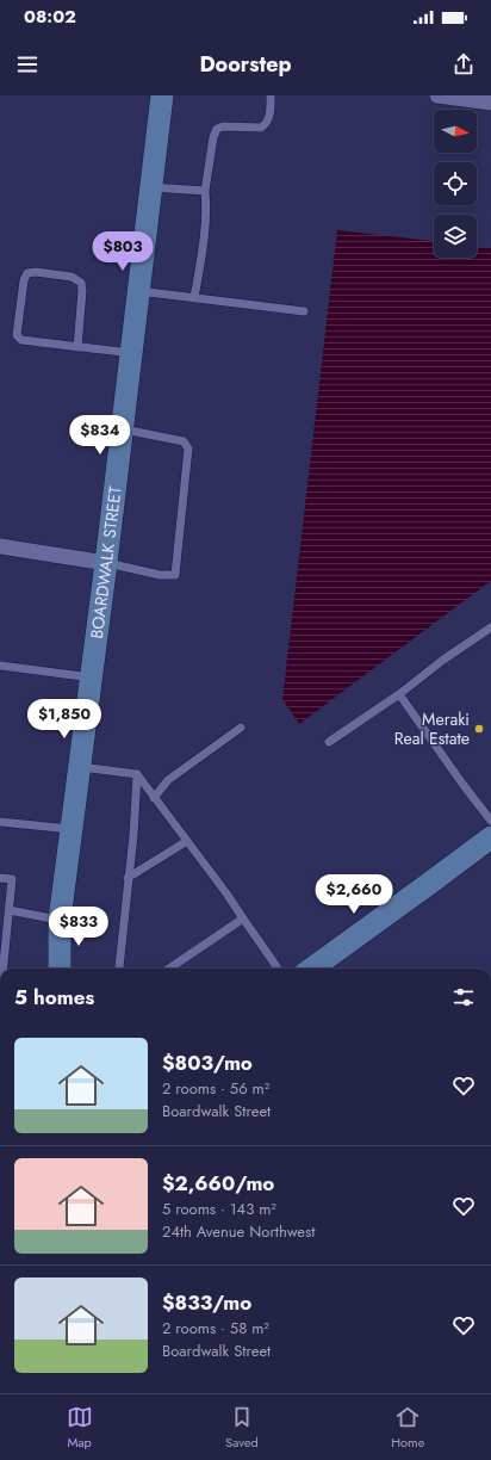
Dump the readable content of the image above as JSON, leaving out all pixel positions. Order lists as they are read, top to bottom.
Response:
{
  "streets": {
    "street": ["BOARDWALK STREET"]
  },
  "places": ["Meraki Real Estate"],
  "north": "right",
  "page": {
    "status": "08:02",
    "header": "Doorstep",
    "price": [
      "$803",
      "$834",
      "$1,850",
      "$2,660",
      "$833"
    ],
    "heading": "5 homes",
    "list": [
      {
        "name": "$803/mo",
        "note": "2 rooms · 56 m² · Boardwalk Street"
      },
      {
        "name": "$2,660/mo",
        "note": "5 rooms · 143 m² · 24th Avenue Northwest"
      },
      {
        "name": "$833/mo",
        "note": "2 rooms · 58 m² · Boardwalk Street"
      }
    ],
    "tabs": ["Map", "Saved", "Home"]
  }
}
